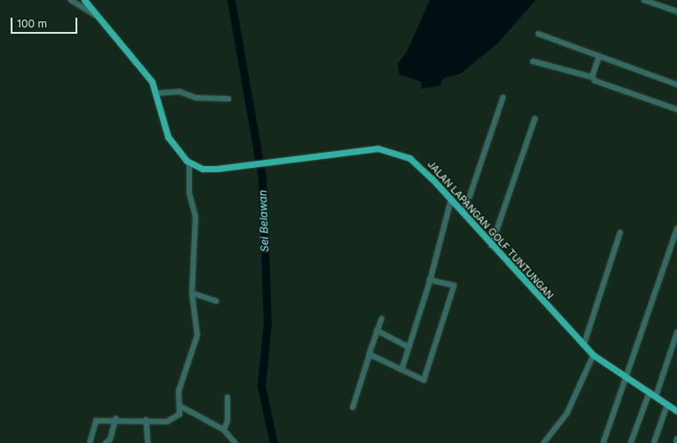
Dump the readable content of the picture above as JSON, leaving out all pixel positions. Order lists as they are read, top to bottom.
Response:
{
  "streets": {
    "main road": ["JALAN LAPANGAN GOLF TUNTUNGAN"]
  },
  "water": ["Sei Belawan"],
  "scale_bar": "100 m"
}
